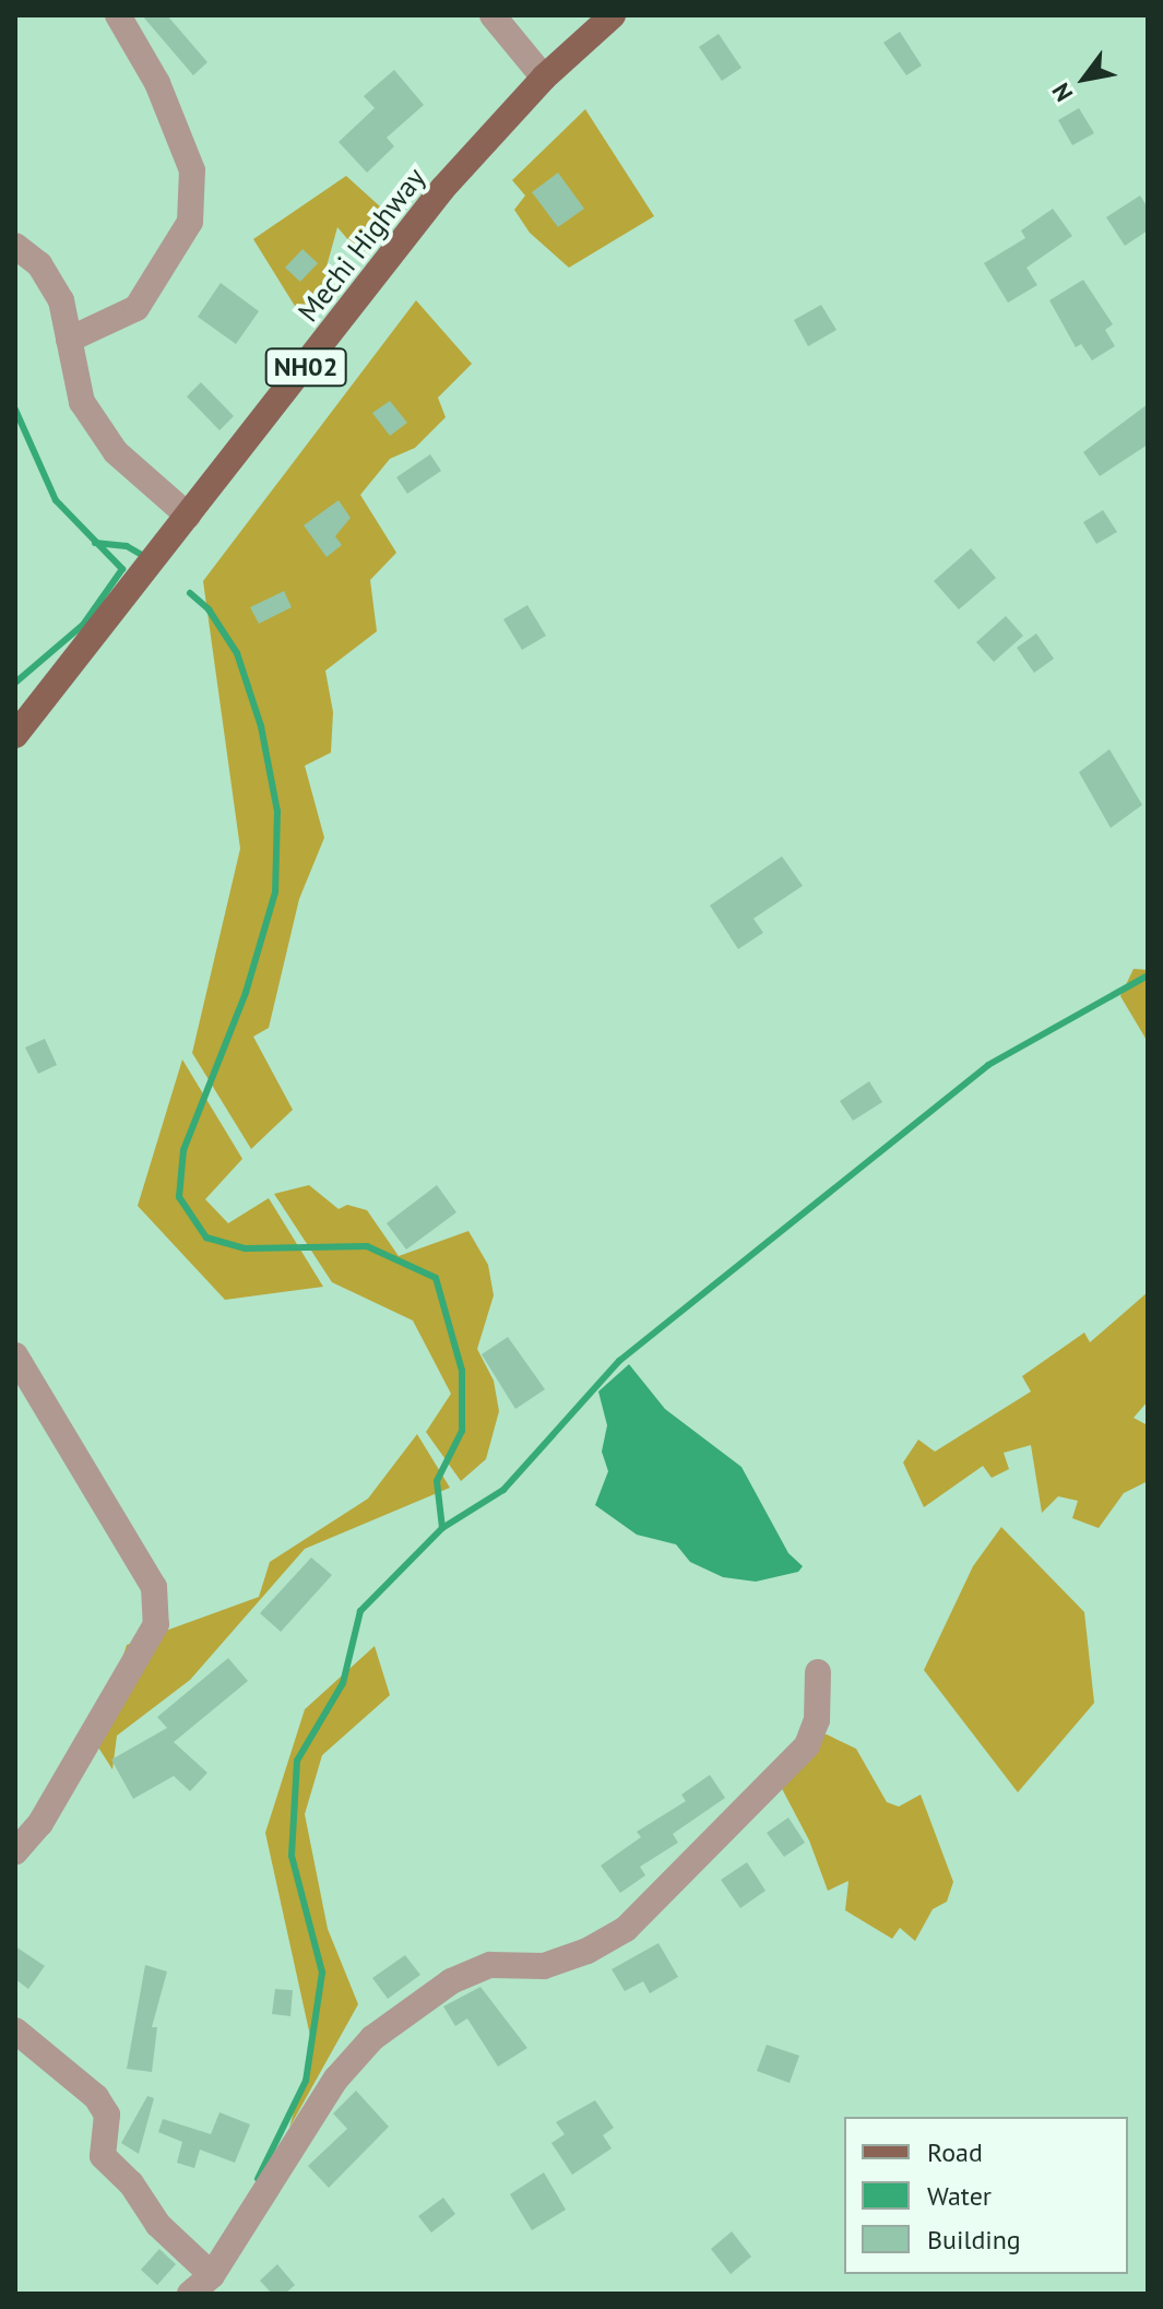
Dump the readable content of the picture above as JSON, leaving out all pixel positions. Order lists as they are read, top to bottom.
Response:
{
  "streets": {
    "main road": ["Mechi Highway", "NH02"]
  },
  "legend": ["Road", "Water", "Building"],
  "north": "bottom left"
}
